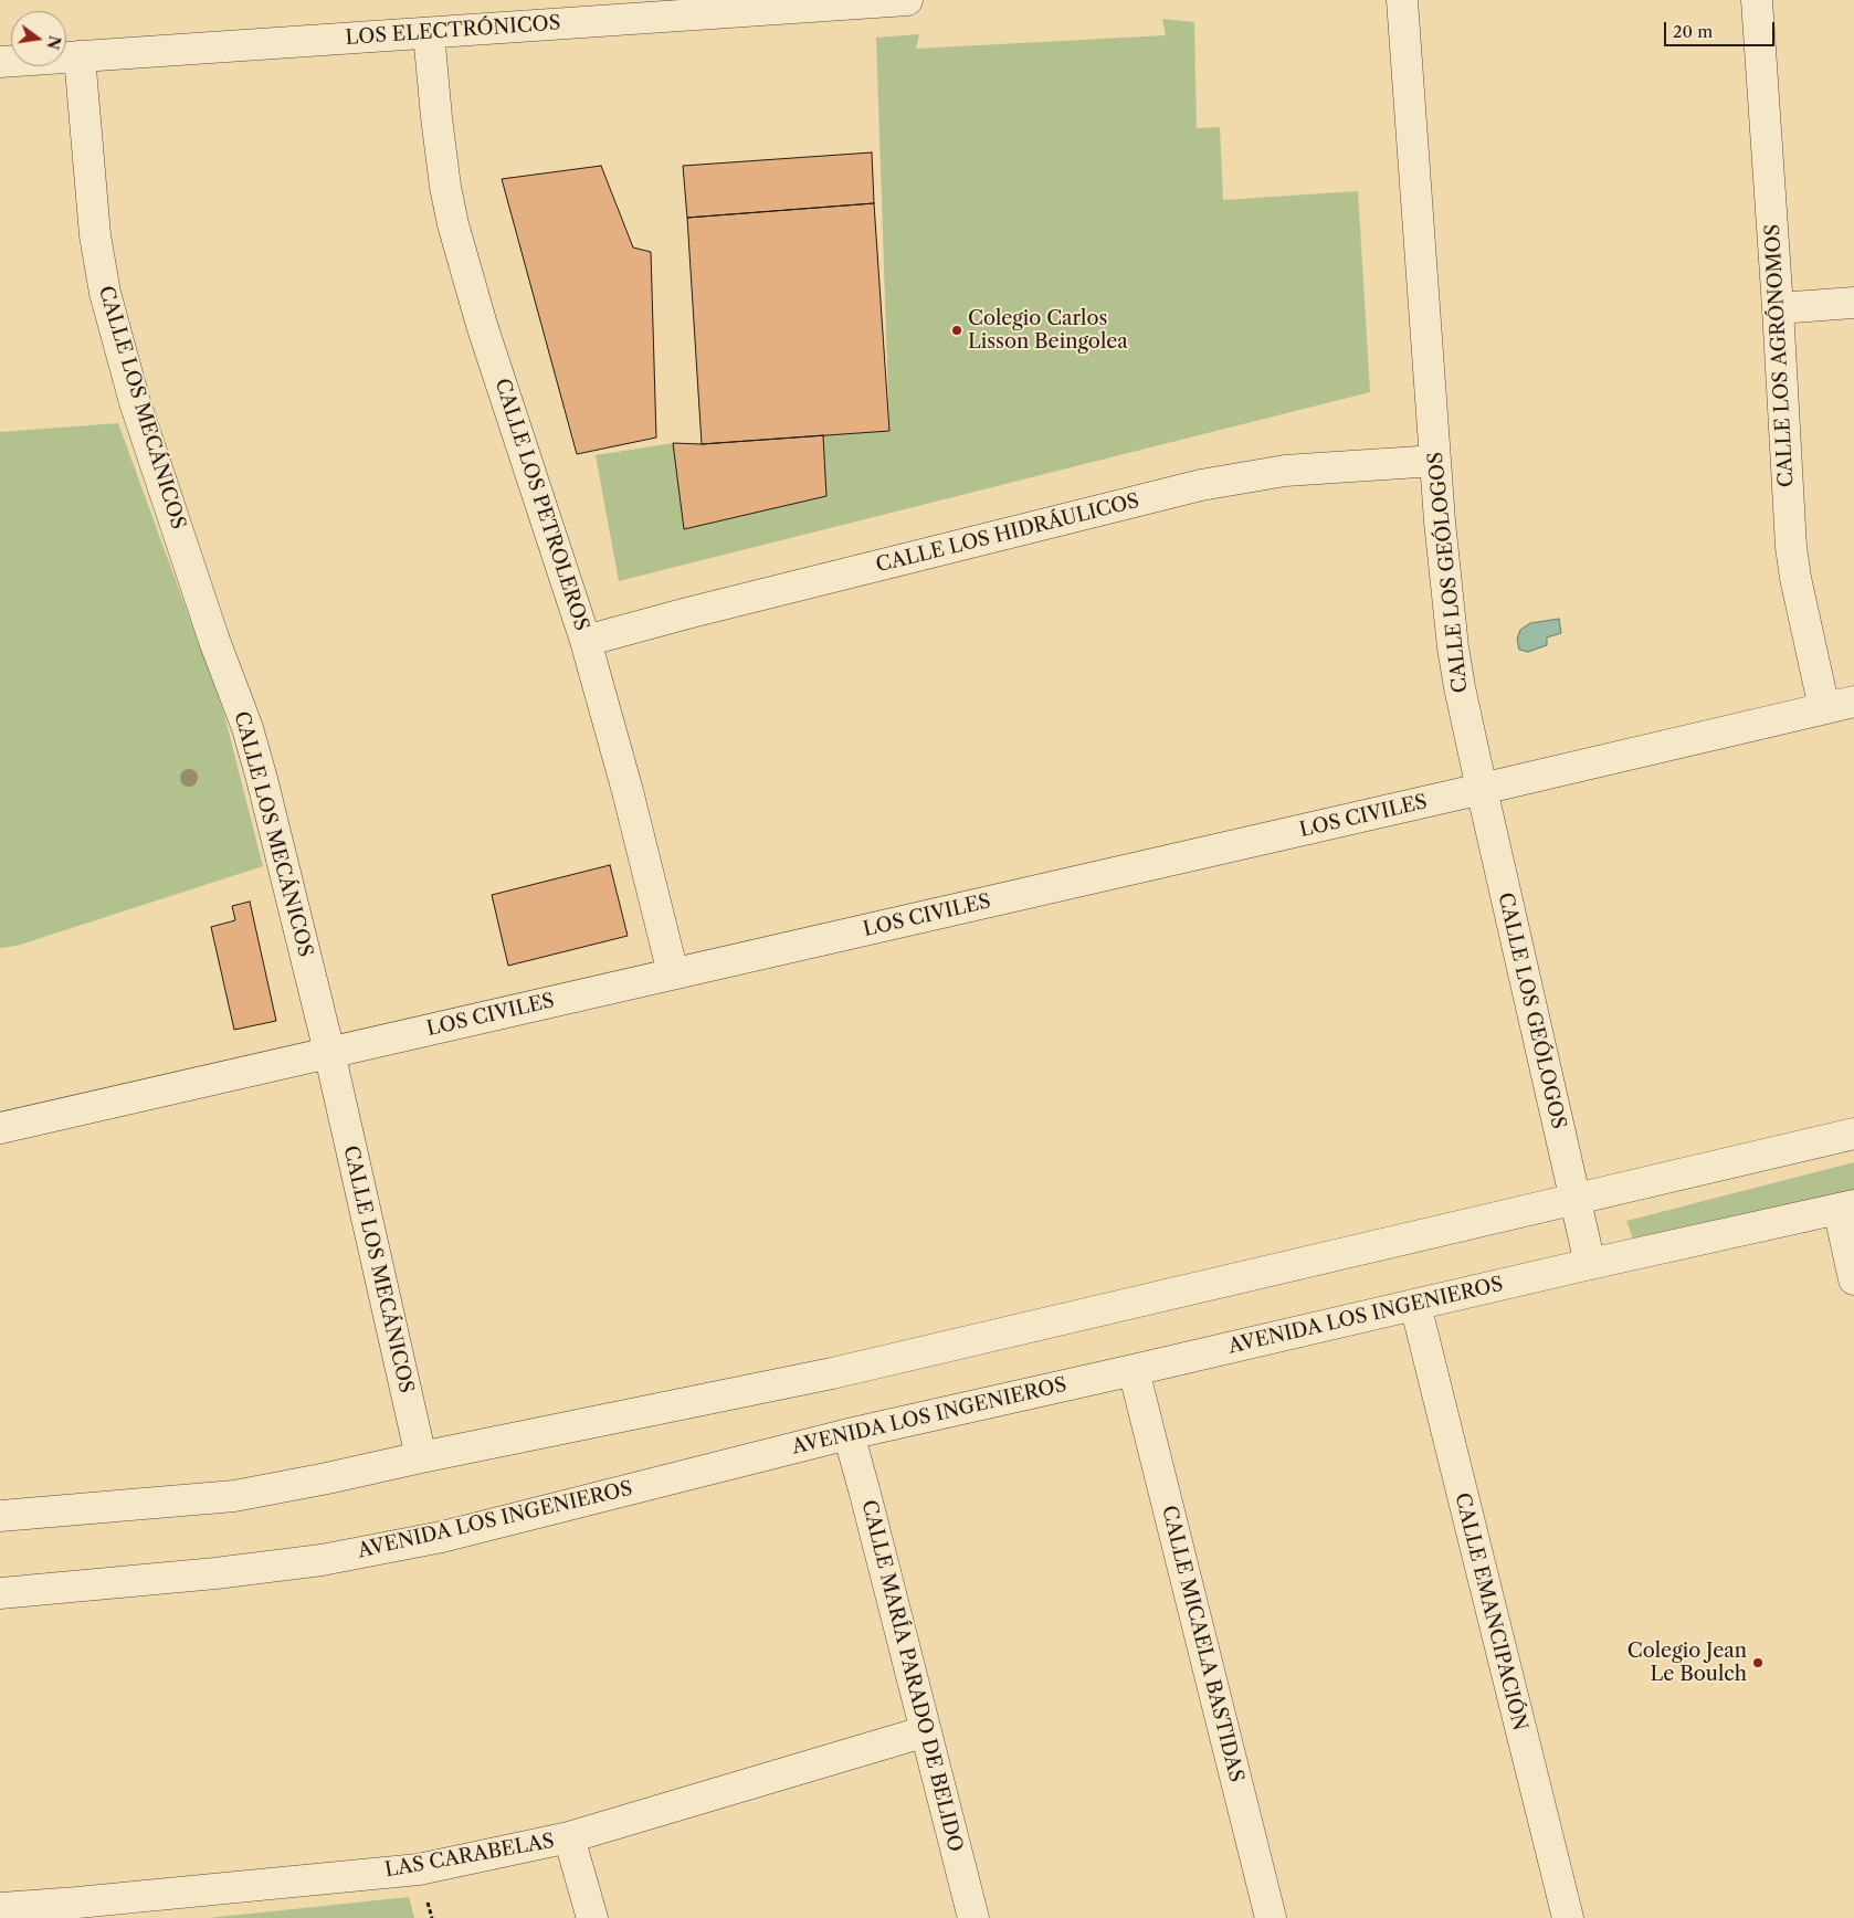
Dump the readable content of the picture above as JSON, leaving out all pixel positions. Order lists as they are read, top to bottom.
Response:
{
  "streets": {
    "street": [
      "LOS ELECTRÓNICOS",
      "CALLE LOS AGRÓNOMOS",
      "CALLE LOS MECÁNICOS",
      "CALLE LOS PETROLEROS",
      "CALLE LOS HIDRÁULICOS",
      "CALLE LOS GEÓLOGOS",
      "LOS CIVILES",
      "AVENIDA LOS INGENIEROS",
      "CALLE EMANCIPACIÓN",
      "CALLE MICAELA BASTIDAS",
      "CALLE MARÍA PARADO DE BELIDO",
      "LAS CARABELAS"
    ]
  },
  "crossings": [
    ["LOS ELECTRÓNICOS", "CALLE LOS MECÁNICOS"],
    ["LOS ELECTRÓNICOS", "CALLE LOS PETROLEROS"],
    ["CALLE LOS AGRÓNOMOS", "LOS CIVILES"],
    ["CALLE LOS MECÁNICOS", "LOS CIVILES"],
    ["CALLE LOS PETROLEROS", "CALLE LOS HIDRÁULICOS"],
    ["CALLE LOS PETROLEROS", "LOS CIVILES"],
    ["CALLE LOS HIDRÁULICOS", "CALLE LOS GEÓLOGOS"],
    ["CALLE LOS GEÓLOGOS", "LOS CIVILES"],
    ["CALLE LOS GEÓLOGOS", "AVENIDA LOS INGENIEROS"],
    ["AVENIDA LOS INGENIEROS", "CALLE EMANCIPACIÓN"],
    ["AVENIDA LOS INGENIEROS", "CALLE MICAELA BASTIDAS"],
    ["AVENIDA LOS INGENIEROS", "CALLE MARÍA PARADO DE BELIDO"],
    ["CALLE MARÍA PARADO DE BELIDO", "LAS CARABELAS"]
  ],
  "places": ["Colegio Carlos Lisson Beingolea", "Colegio Jean Le Boulch"],
  "scale_bar": "20 m",
  "north": "right"
}
